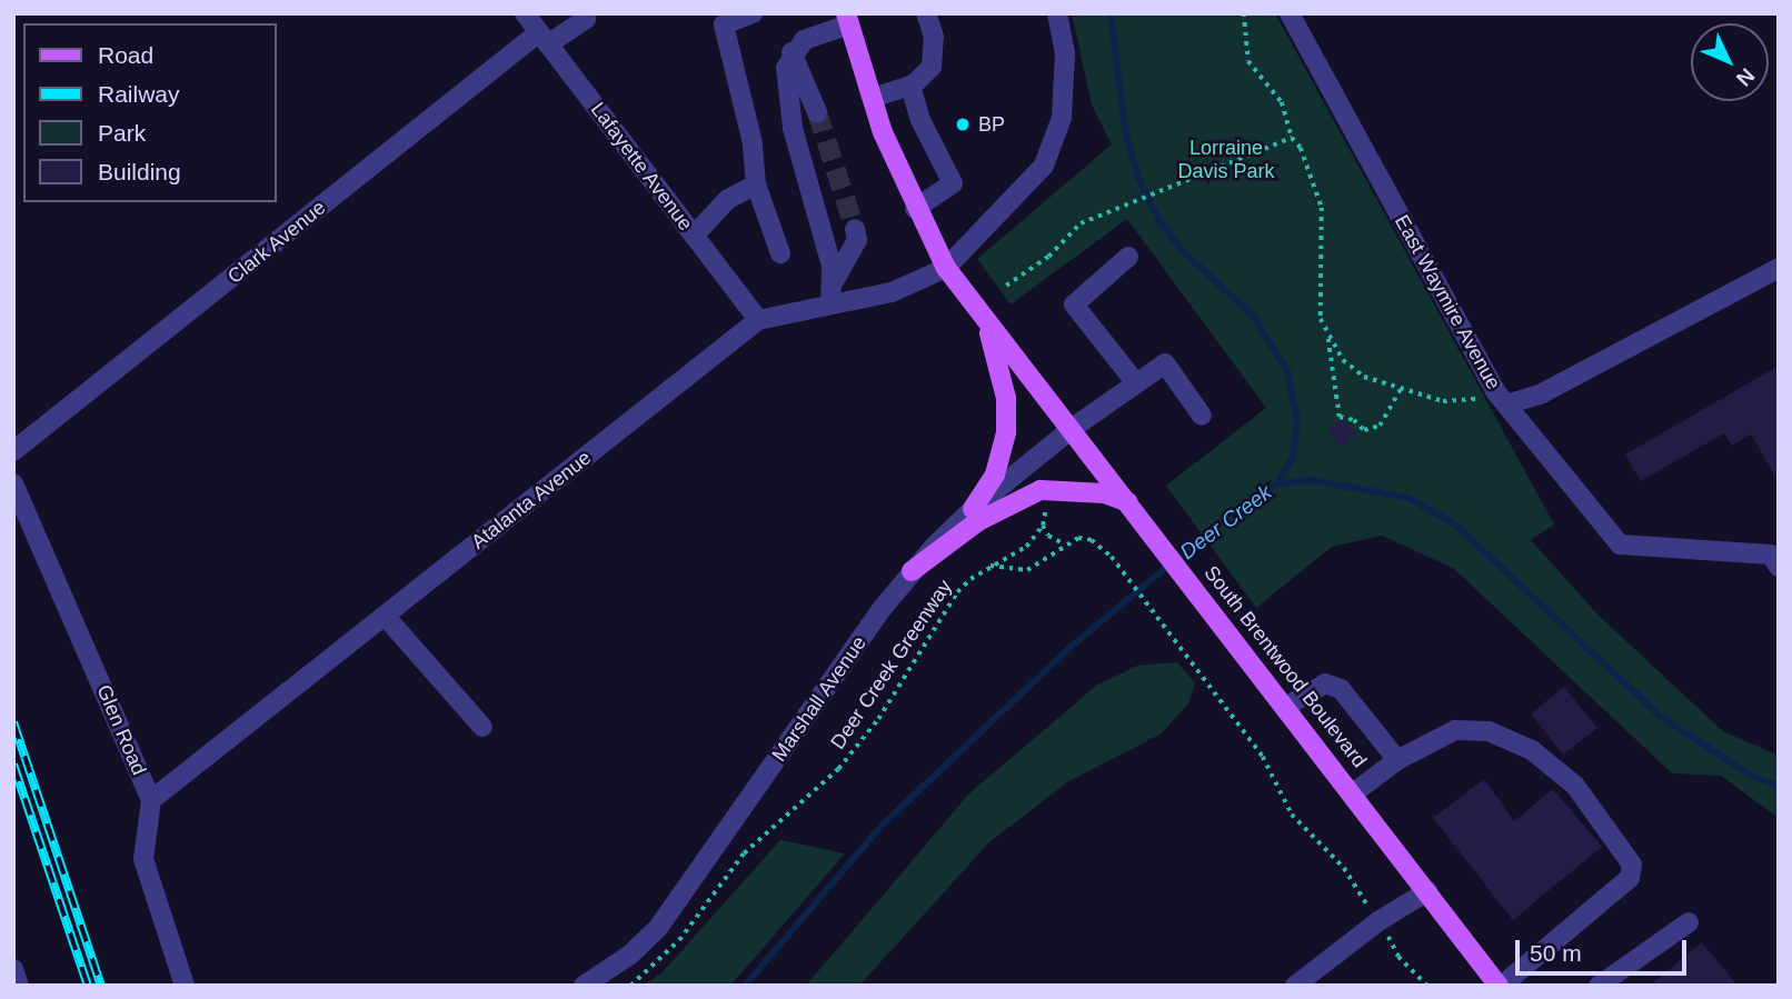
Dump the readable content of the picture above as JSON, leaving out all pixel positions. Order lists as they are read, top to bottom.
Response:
{
  "streets": {
    "main road": ["South Brentwood Boulevard"],
    "street": [
      "Lafayette Avenue",
      "Clark Avenue",
      "East Waymire Avenue",
      "Atalanta Avenue",
      "Marshall Avenue",
      "Glen Road"
    ],
    "path": ["Deer Creek Greenway"]
  },
  "crossings": [
    ["Lafayette Avenue", "Clark Avenue"],
    ["Lafayette Avenue", "Atalanta Avenue"],
    ["Atalanta Avenue", "South Brentwood Boulevard"],
    ["Atalanta Avenue", "Glen Road"],
    ["South Brentwood Boulevard", "Marshall Avenue"]
  ],
  "water": ["Deer Creek"],
  "parks": ["Lorraine Davis Park"],
  "places": ["BP"],
  "legend": [
    "Road",
    "Railway",
    "Park",
    "Building"
  ],
  "scale_bar": "50 m",
  "north": "bottom right"
}
